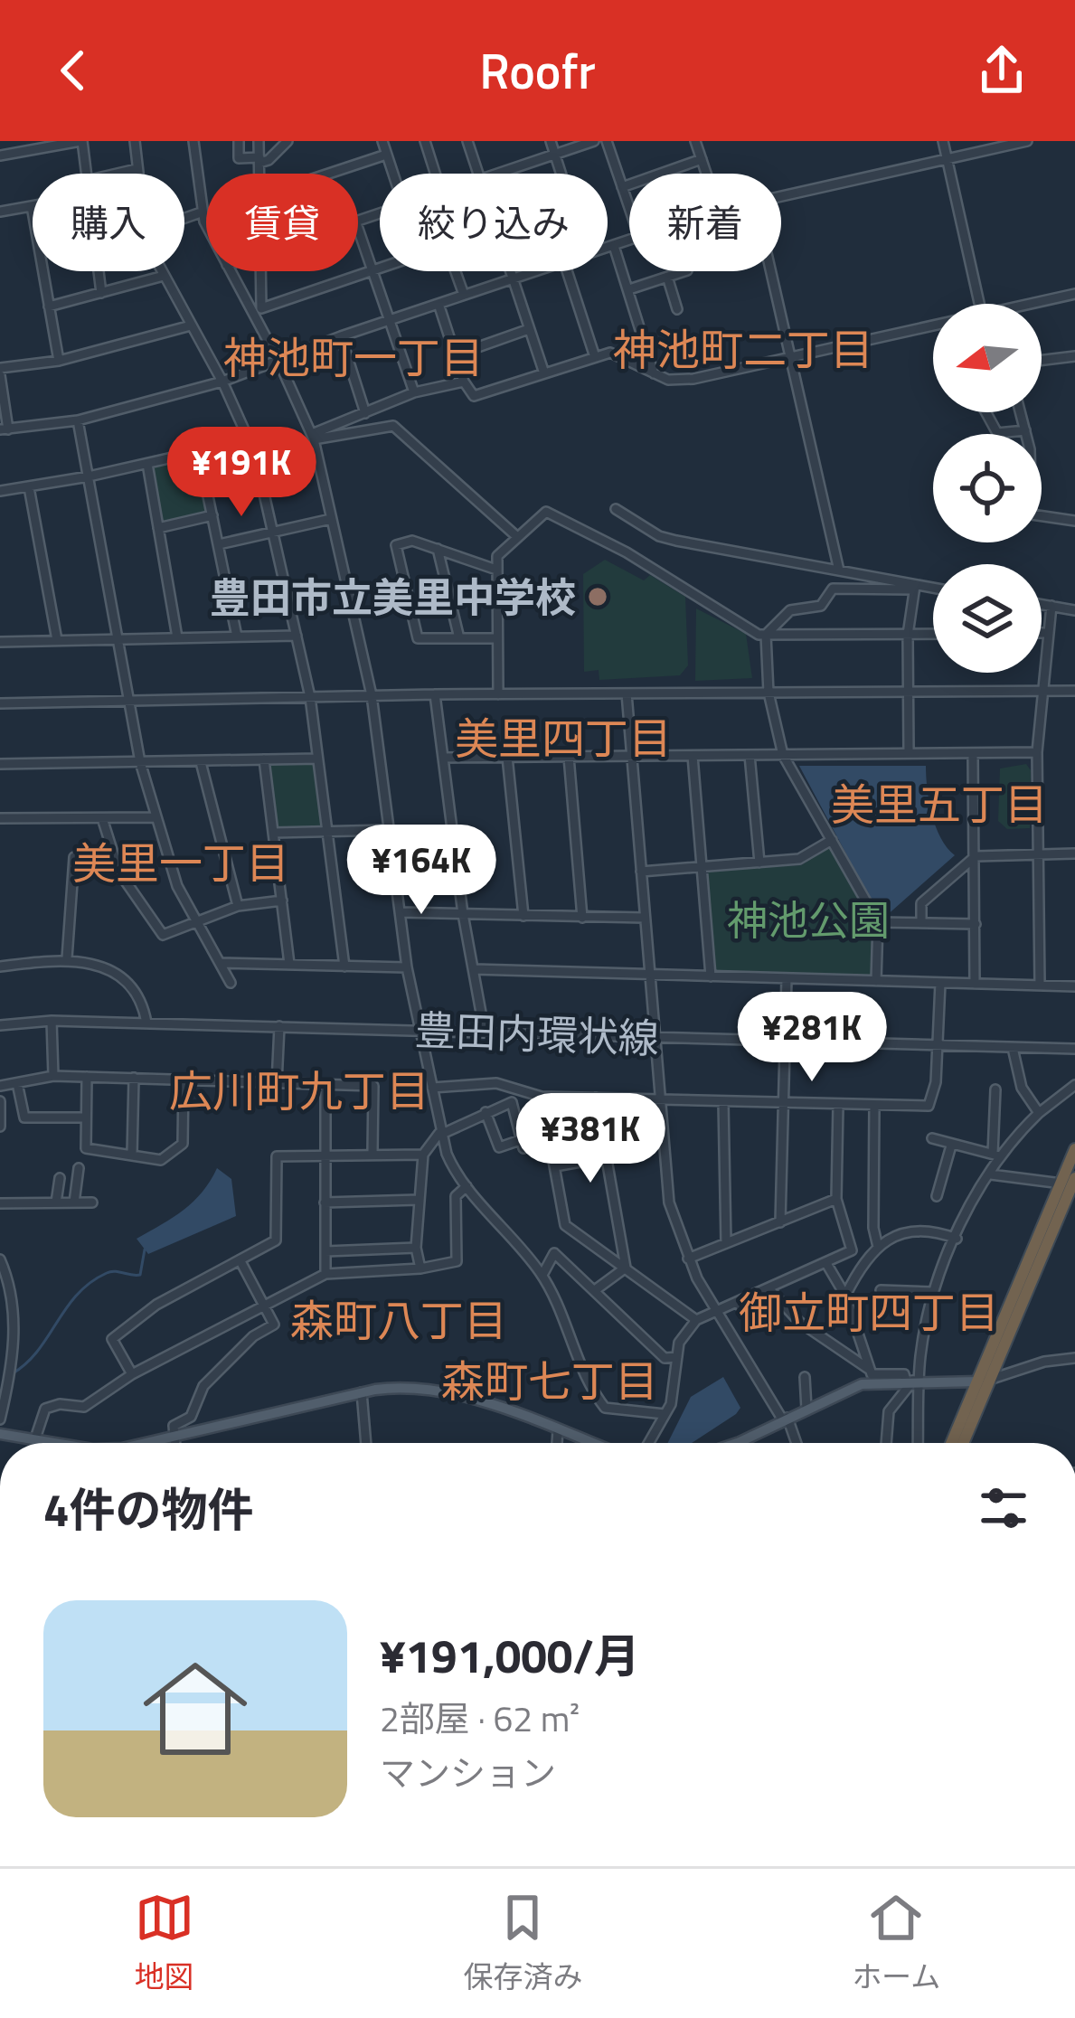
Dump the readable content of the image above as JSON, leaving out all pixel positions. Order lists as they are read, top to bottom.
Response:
{
  "streets": {
    "street": ["豊田内環状線"]
  },
  "districts": [
    "神池町二丁目",
    "神池町一丁目",
    "美里四丁目",
    "美里五丁目",
    "美里一丁目",
    "広川町九丁目",
    "御立町四丁目",
    "森町八丁目",
    "森町七丁目"
  ],
  "parks": ["神池公園"],
  "places": ["豊田市立美里中学校"],
  "north": "left",
  "page": {
    "header": "Roofr",
    "chip": [
      "購入",
      "賃貸",
      "絞り込み",
      "新着"
    ],
    "price": [
      "¥191K",
      "¥164K",
      "¥281K",
      "¥381K"
    ],
    "heading": "4件の物件",
    "list": [
      {
        "name": "¥191,000/月",
        "note": "2部屋 · 62 m² · マンション"
      }
    ],
    "tabs": ["地図", "保存済み", "ホーム"]
  }
}
